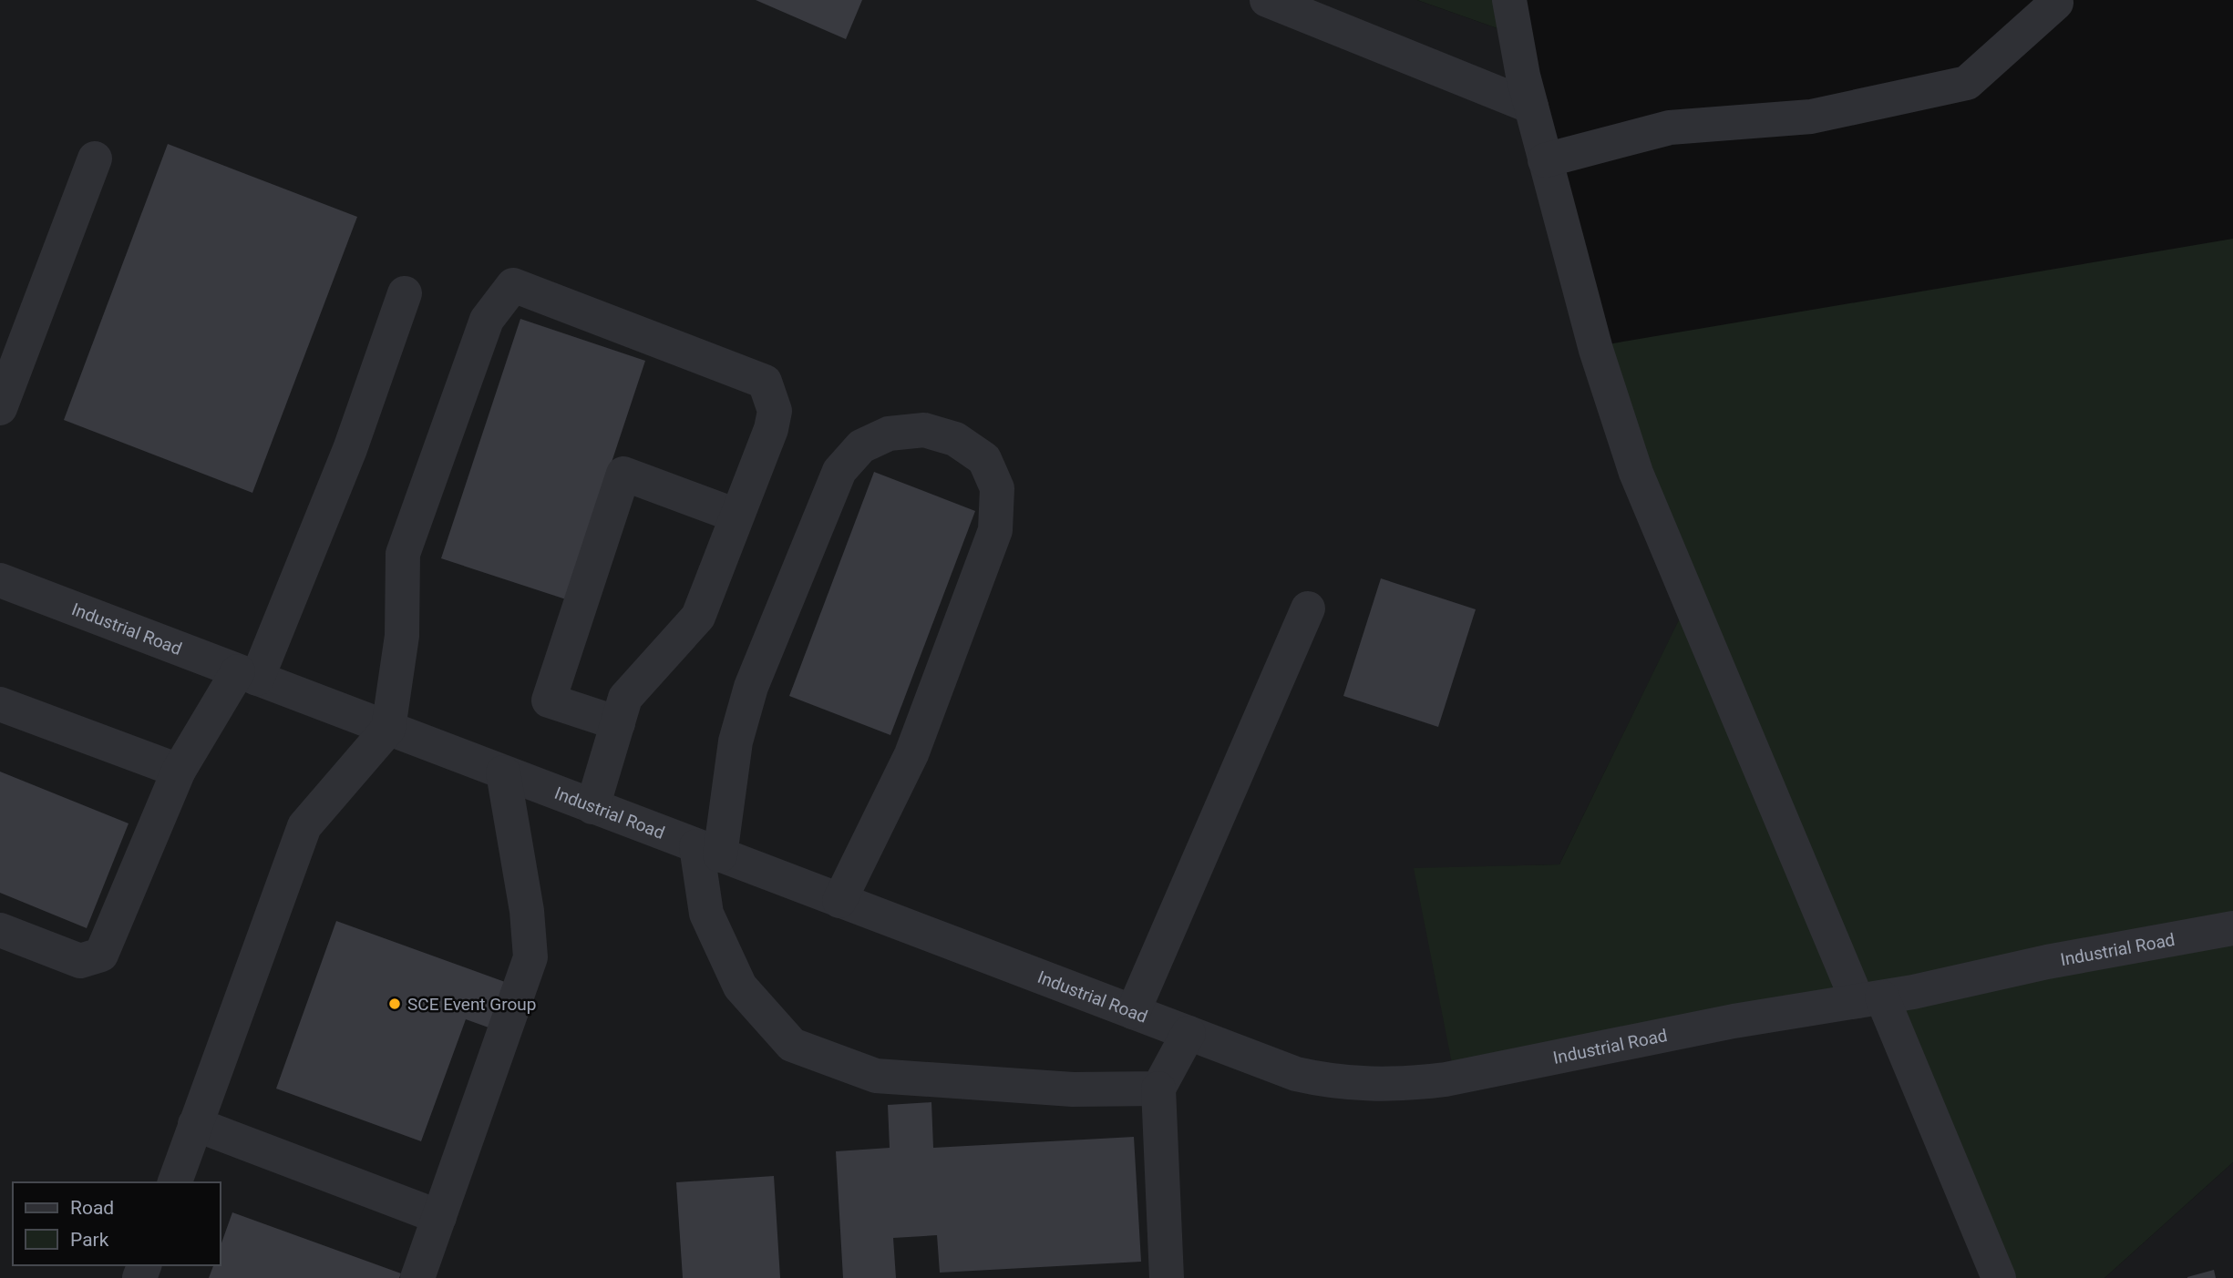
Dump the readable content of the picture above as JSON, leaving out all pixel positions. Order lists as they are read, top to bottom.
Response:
{
  "streets": {
    "street": ["Industrial Road"]
  },
  "places": ["SCE Event Group"],
  "legend": ["Road", "Park"]
}
